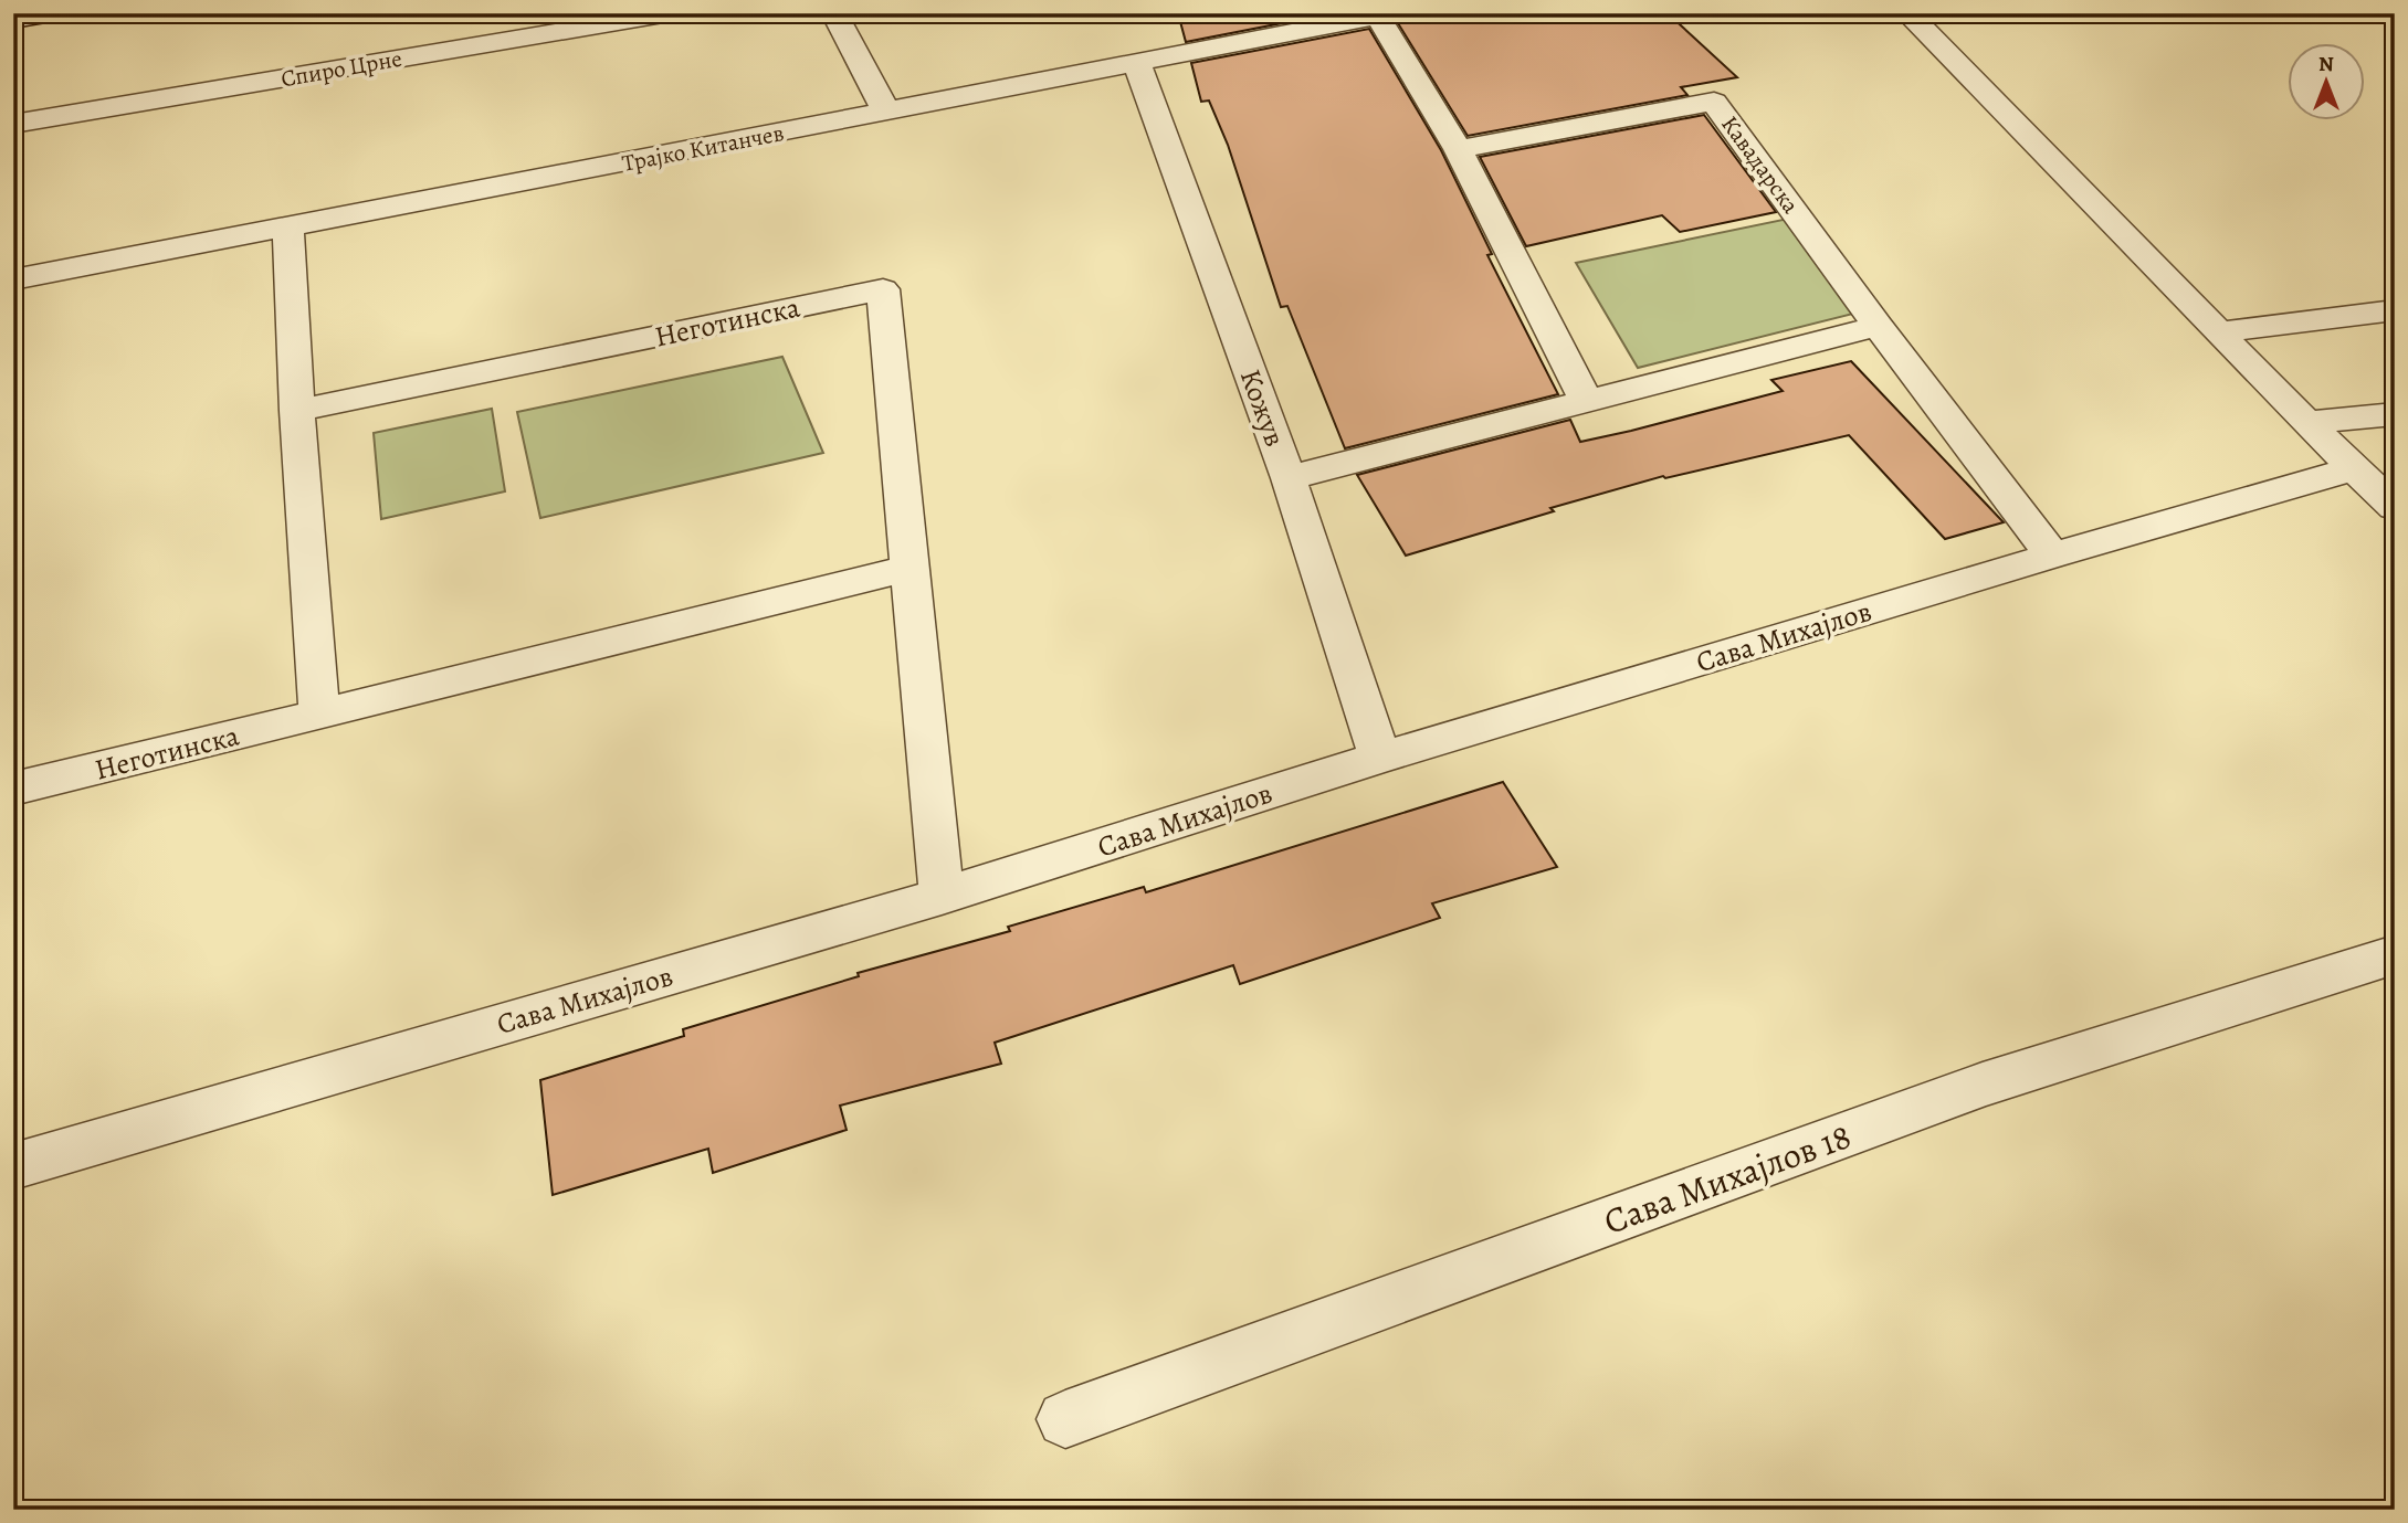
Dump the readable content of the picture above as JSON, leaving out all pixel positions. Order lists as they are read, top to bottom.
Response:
{
  "streets": {
    "street": [
      "Спиро Црне",
      "Трајко Китанчев",
      "Кавадарска",
      "Неготинска",
      "Кожув",
      "Сава Михајлов",
      "Сава Михајлов 18"
    ]
  },
  "crossings": [
    ["Трајко Китанчев", "Кожув"],
    ["Кавадарска", "Сава Михајлов"],
    ["Неготинска", "Сава Михајлов"],
    ["Кожув", "Сава Михајлов"]
  ],
  "north": "top"
}
